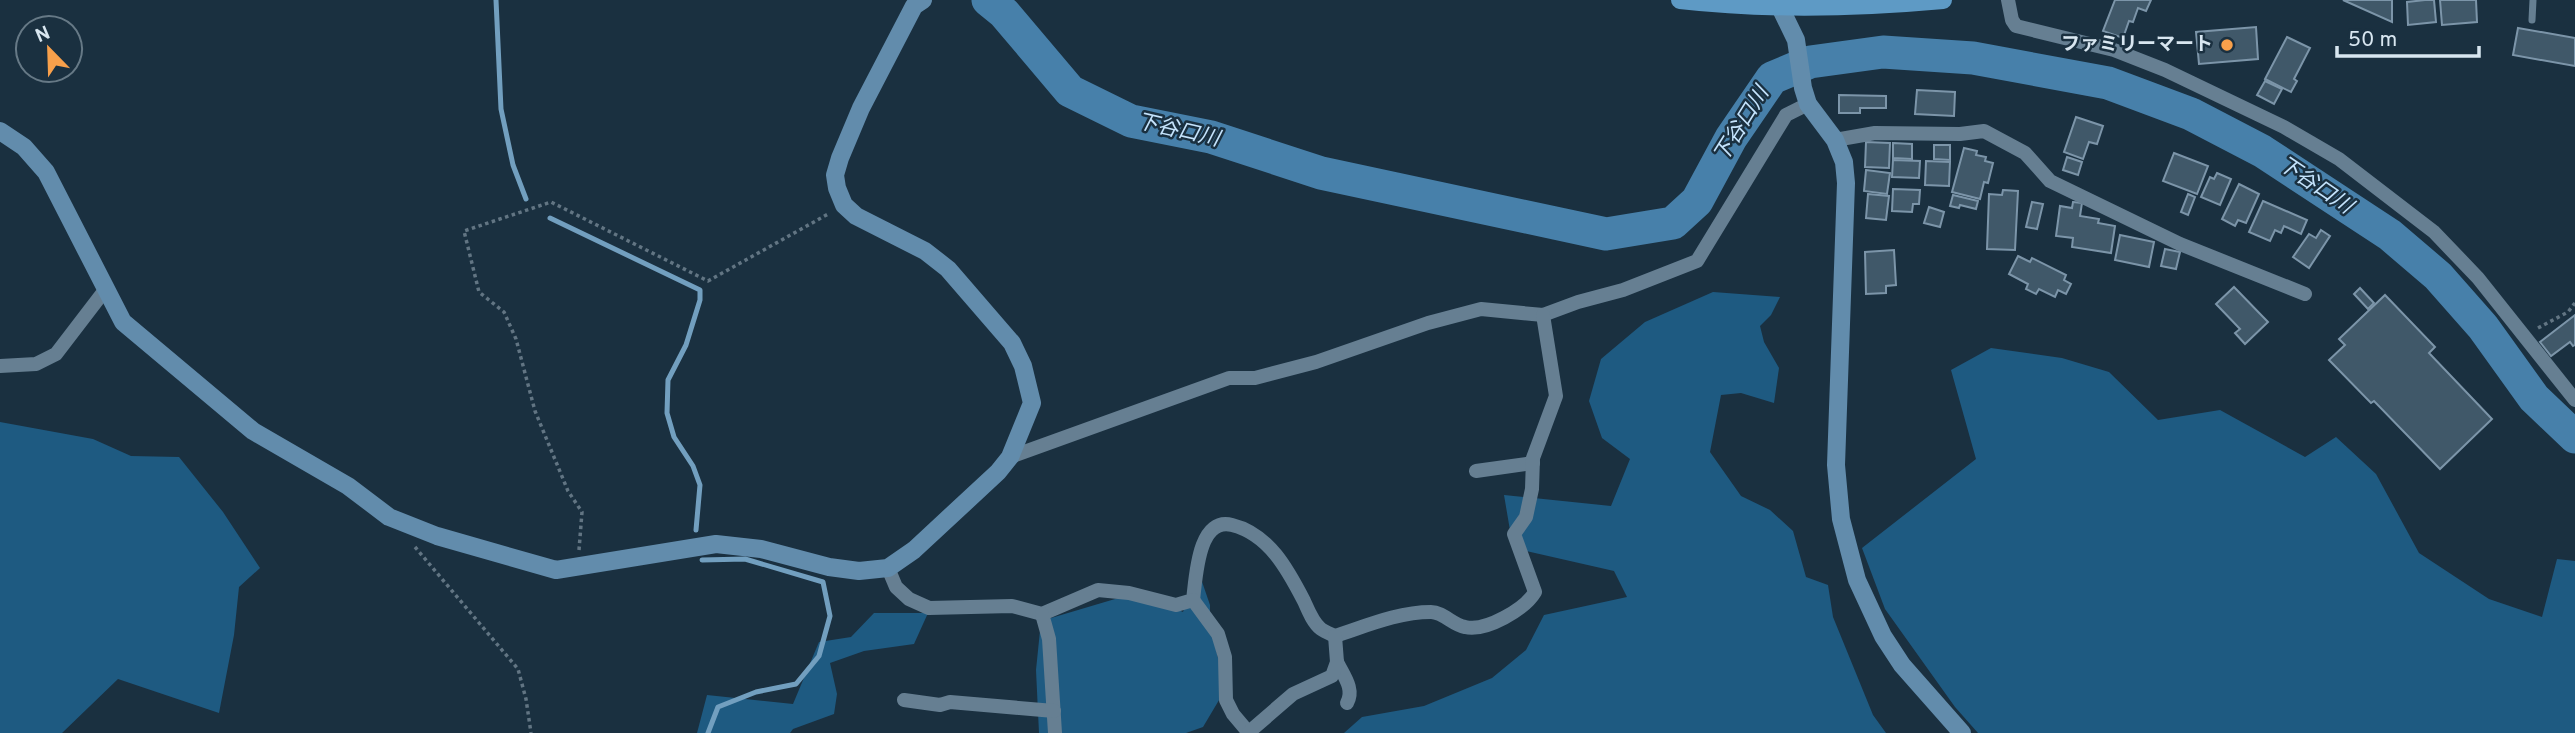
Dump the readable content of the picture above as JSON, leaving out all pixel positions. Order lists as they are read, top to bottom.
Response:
{
  "water": ["下谷口川"],
  "places": ["ファミリーマート"],
  "scale_bar": "50 m",
  "north": "top left"
}
